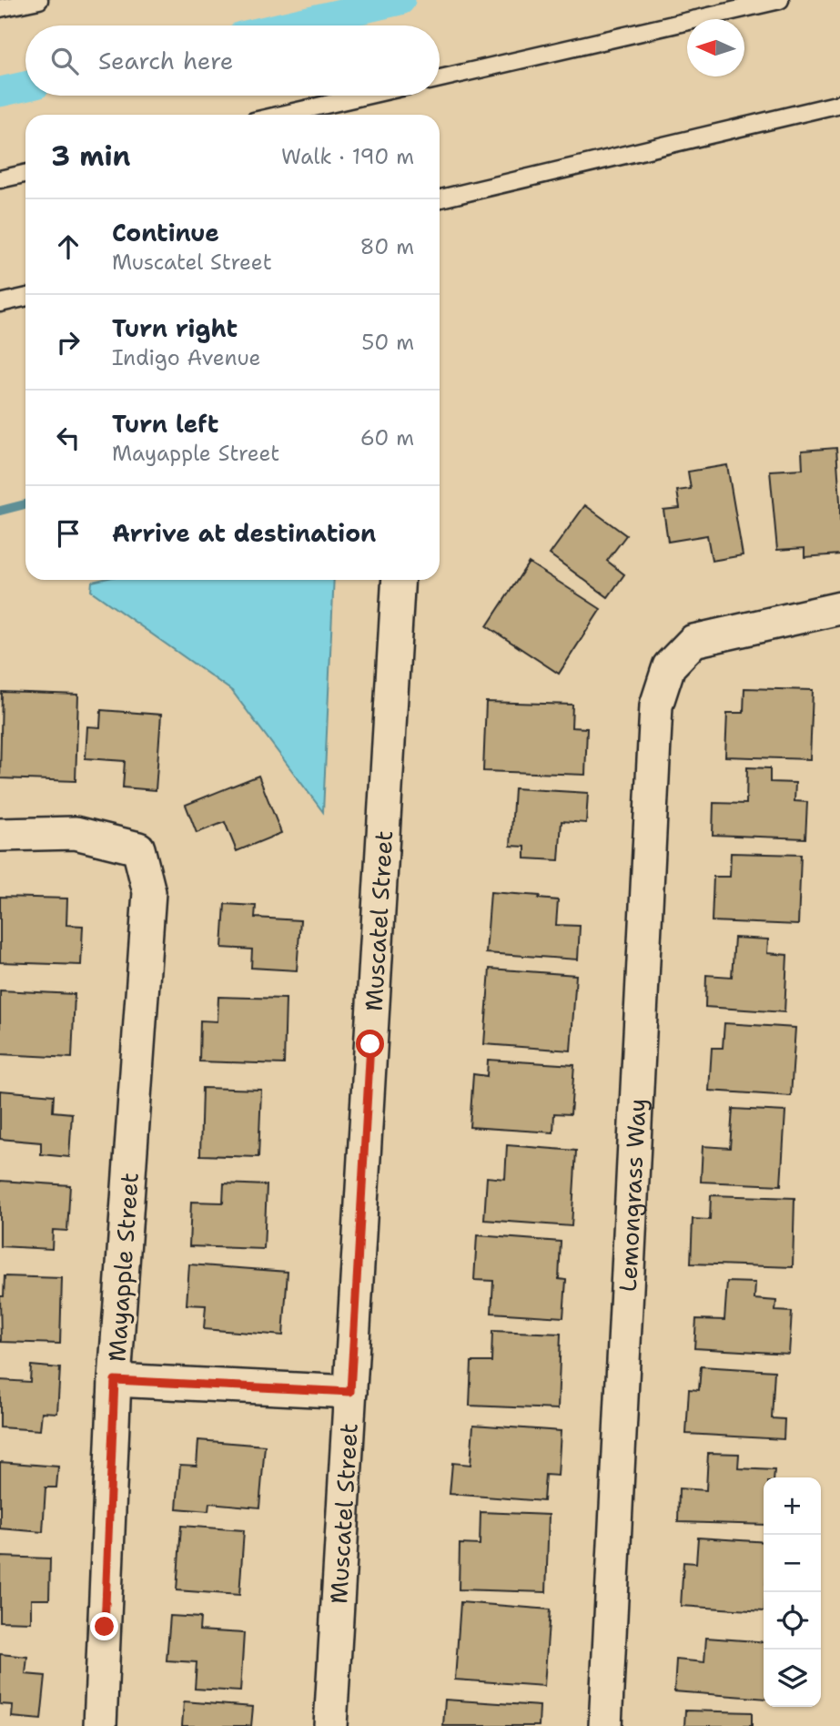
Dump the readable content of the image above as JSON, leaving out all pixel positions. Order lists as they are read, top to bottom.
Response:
{
  "streets": {
    "street": ["Muscatel Street", "Lemongrass Way", "Mayapple Street"]
  },
  "north": "left",
  "page": {
    "search": "Search here",
    "heading": ["3 min", "Walk · 190 m"],
    "list": [
      ["Continue", "Muscatel Street", "80 m"],
      ["Turn right", "Indigo Avenue", "50 m"],
      ["Turn left", "Mayapple Street", "60 m"],
      "Arrive at destination"
    ],
    "map_buttons": ["+", "−"]
  }
}
